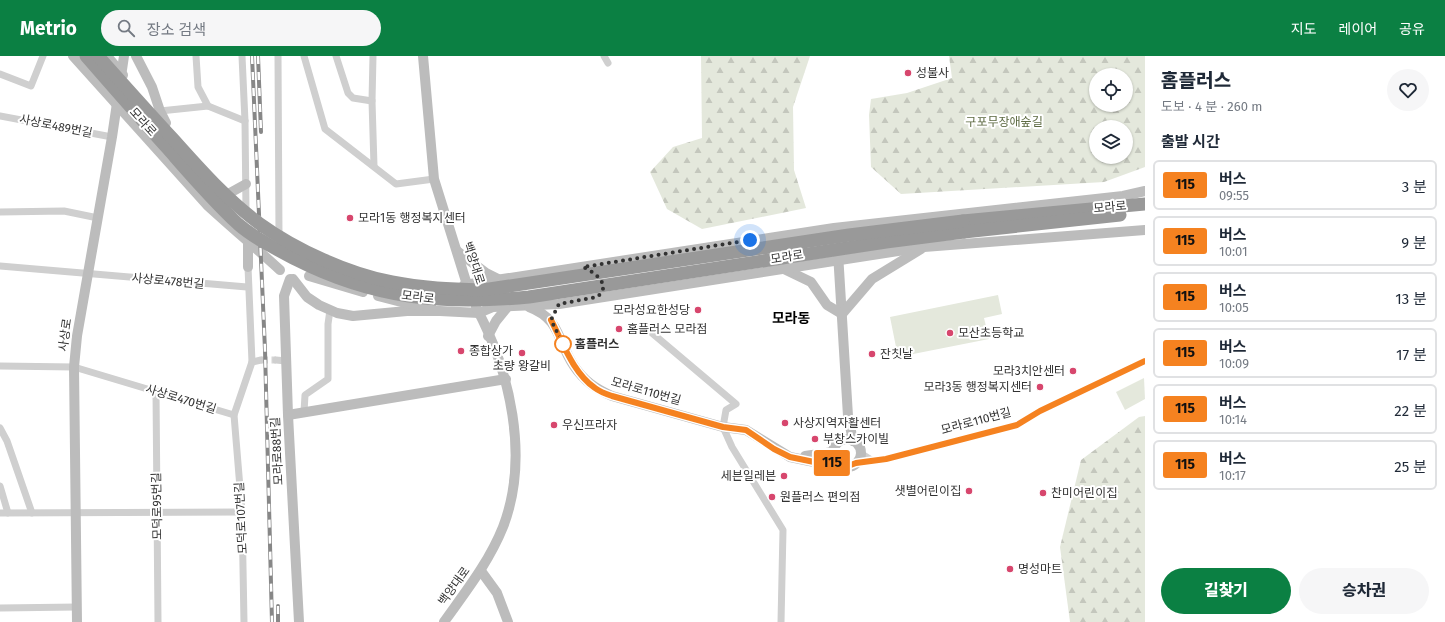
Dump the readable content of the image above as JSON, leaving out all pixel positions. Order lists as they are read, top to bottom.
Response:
{
  "streets": {
    "highway": ["모라로"],
    "main road": [
      "백양대로",
      "사상로",
      "모라로110번길",
      "모라로88번길"
    ],
    "street": [
      "사상로489번길",
      "사상로478번길",
      "사상로470번길",
      "모덕로95번길",
      "모덕로107번길"
    ]
  },
  "crossings": [
    ["모라로", "백양대로"],
    ["모라로", "사상로"],
    ["모라로", "모라로88번길"],
    ["사상로489번길", "사상로"],
    ["사상로478번길", "사상로"],
    ["사상로", "사상로470번길"],
    ["사상로470번길", "모덕로95번길"],
    ["사상로470번길", "모덕로107번길"]
  ],
  "districts": ["모라동"],
  "parks": ["구포무장애숲길"],
  "places": [
    "성불사",
    "모라1동 행정복지센터",
    "모라성요한성당",
    "홈플러스 모라점",
    "모산초등학교",
    "홈플러스",
    "종합상가",
    "초량 왕갈비",
    "잔칫날",
    "모라3치안센터",
    "모라3동 행정복지센터",
    "사상지역자활센터",
    "우신프라자",
    "부창스카이빌",
    "세븐일레븐",
    "샛별어린이집",
    "찬미어린이집",
    "원플러스 편의점",
    "명성마트"
  ],
  "lines": ["bus line 115"],
  "page": {
    "header": "Metrio",
    "search": "장소 검색",
    "nav": ["지도", "레이어", "공유"],
    "on_map": "115",
    "heading": [
      ["홈플러스", "도보 · 4 분 · 260 m"],
      "출발 시간"
    ],
    "list": [
      {
        "mark": "115",
        "name": "버스",
        "note": "09:55",
        "value": "3 분"
      },
      {
        "mark": "115",
        "name": "버스",
        "note": "10:01",
        "value": "9 분"
      },
      {
        "mark": "115",
        "name": "버스",
        "note": "10:05",
        "value": "13 분"
      },
      {
        "mark": "115",
        "name": "버스",
        "note": "10:09",
        "value": "17 분"
      },
      {
        "mark": "115",
        "name": "버스",
        "note": "10:14",
        "value": "22 분"
      },
      {
        "mark": "115",
        "name": "버스",
        "note": "10:17",
        "value": "25 분"
      }
    ],
    "buttons": ["길찾기", "승차권"]
  }
}
